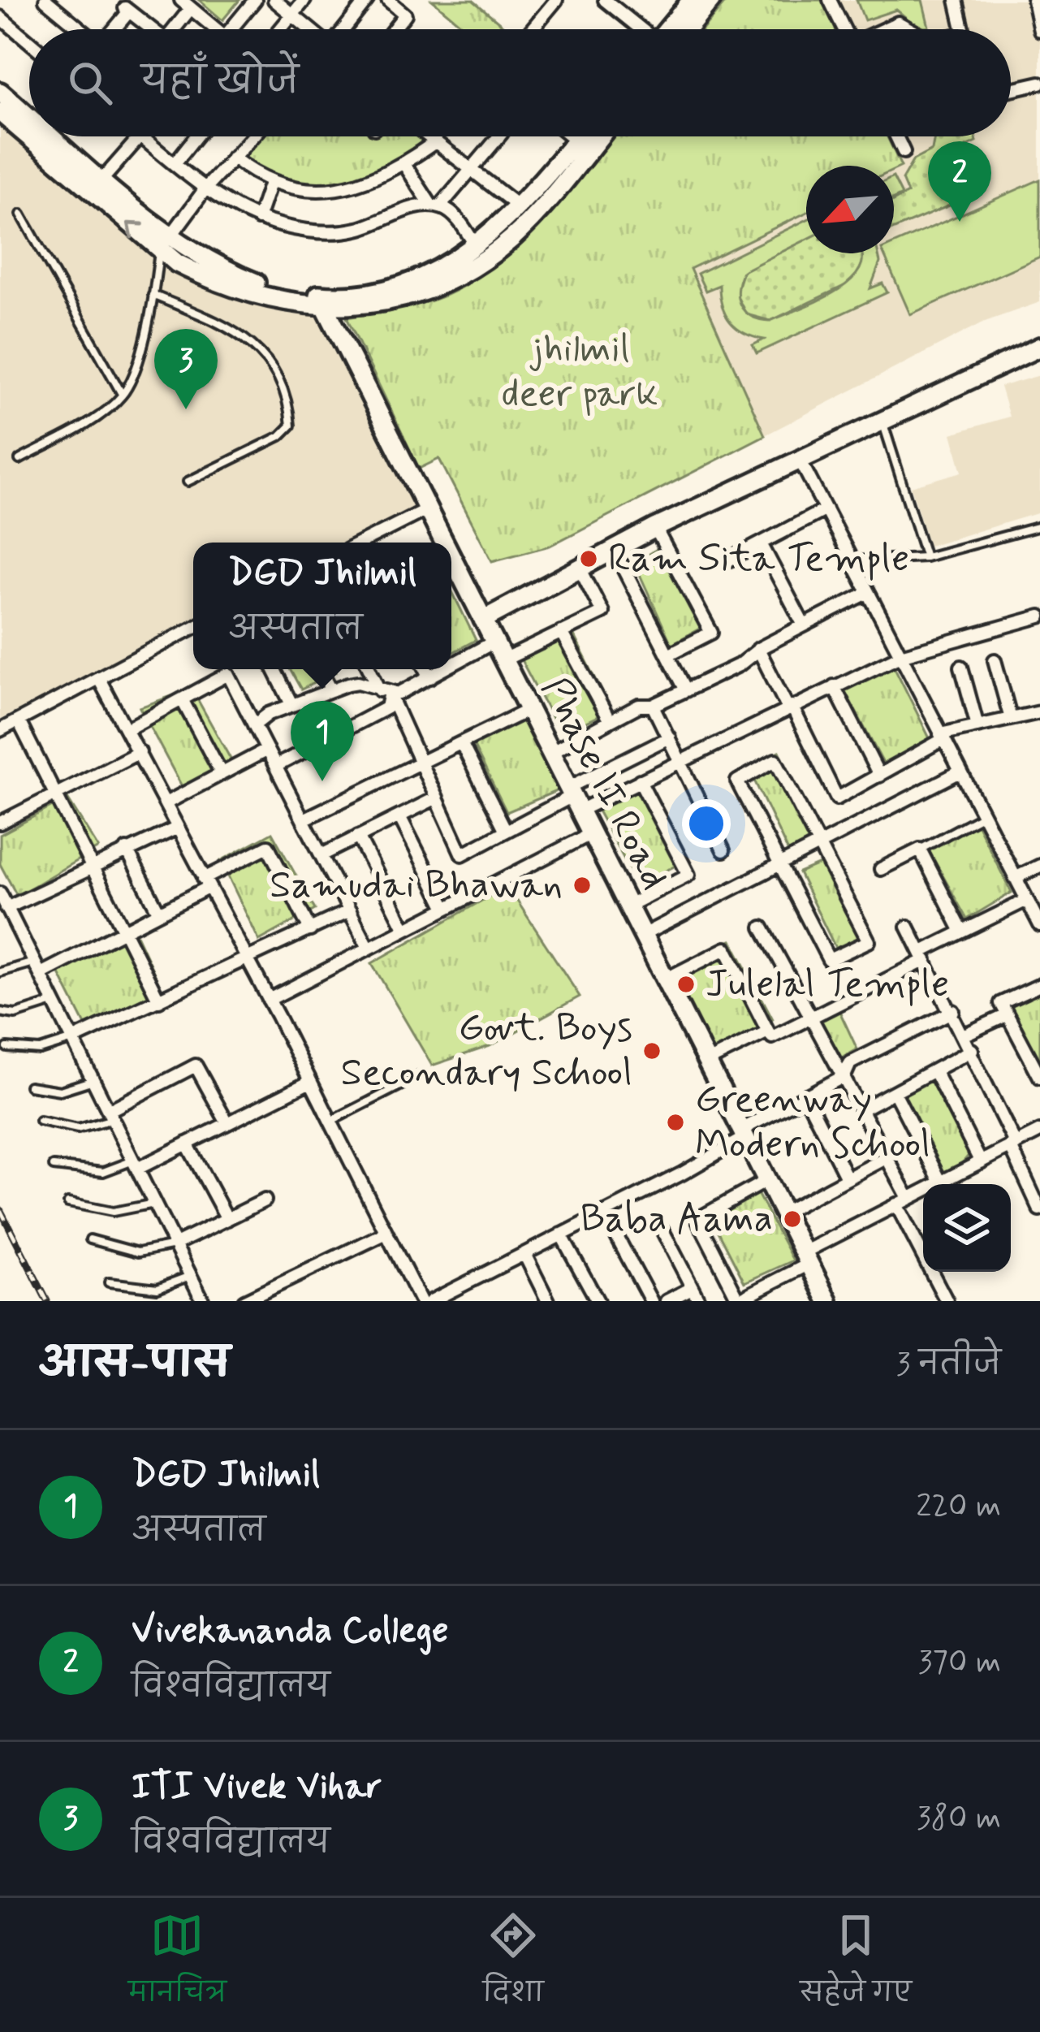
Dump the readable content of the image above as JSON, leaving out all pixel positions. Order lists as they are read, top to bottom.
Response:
{
  "streets": {
    "street": ["Phase II Road"]
  },
  "parks": ["jhilmil deer park"],
  "places": [
    "Ram Sita Temple",
    "Samudai Bhawan",
    "Julelal Temple",
    "Govt. Boys Secondary School",
    "Greenway Modern School",
    "Baba Aama"
  ],
  "north": "bottom left",
  "page": {
    "search": "यहाँ खोजें",
    "pins": ["2", "3", "1"],
    "popup": ["DGD Jhilmil", "अस्पताल"],
    "heading": ["आस-पास", "3 नतीजे"],
    "list": [
      {
        "mark": "1",
        "name": "DGD Jhilmil",
        "note": "अस्पताल",
        "value": "220 m"
      },
      {
        "mark": "2",
        "name": "Vivekananda College",
        "note": "विश्वविद्यालय",
        "value": "370 m"
      },
      {
        "mark": "3",
        "name": "ITI Vivek Vihar",
        "note": "विश्वविद्यालय",
        "value": "380 m"
      }
    ],
    "nav": ["मानचित्र", "दिशा", "सहेजे गए"]
  }
}
